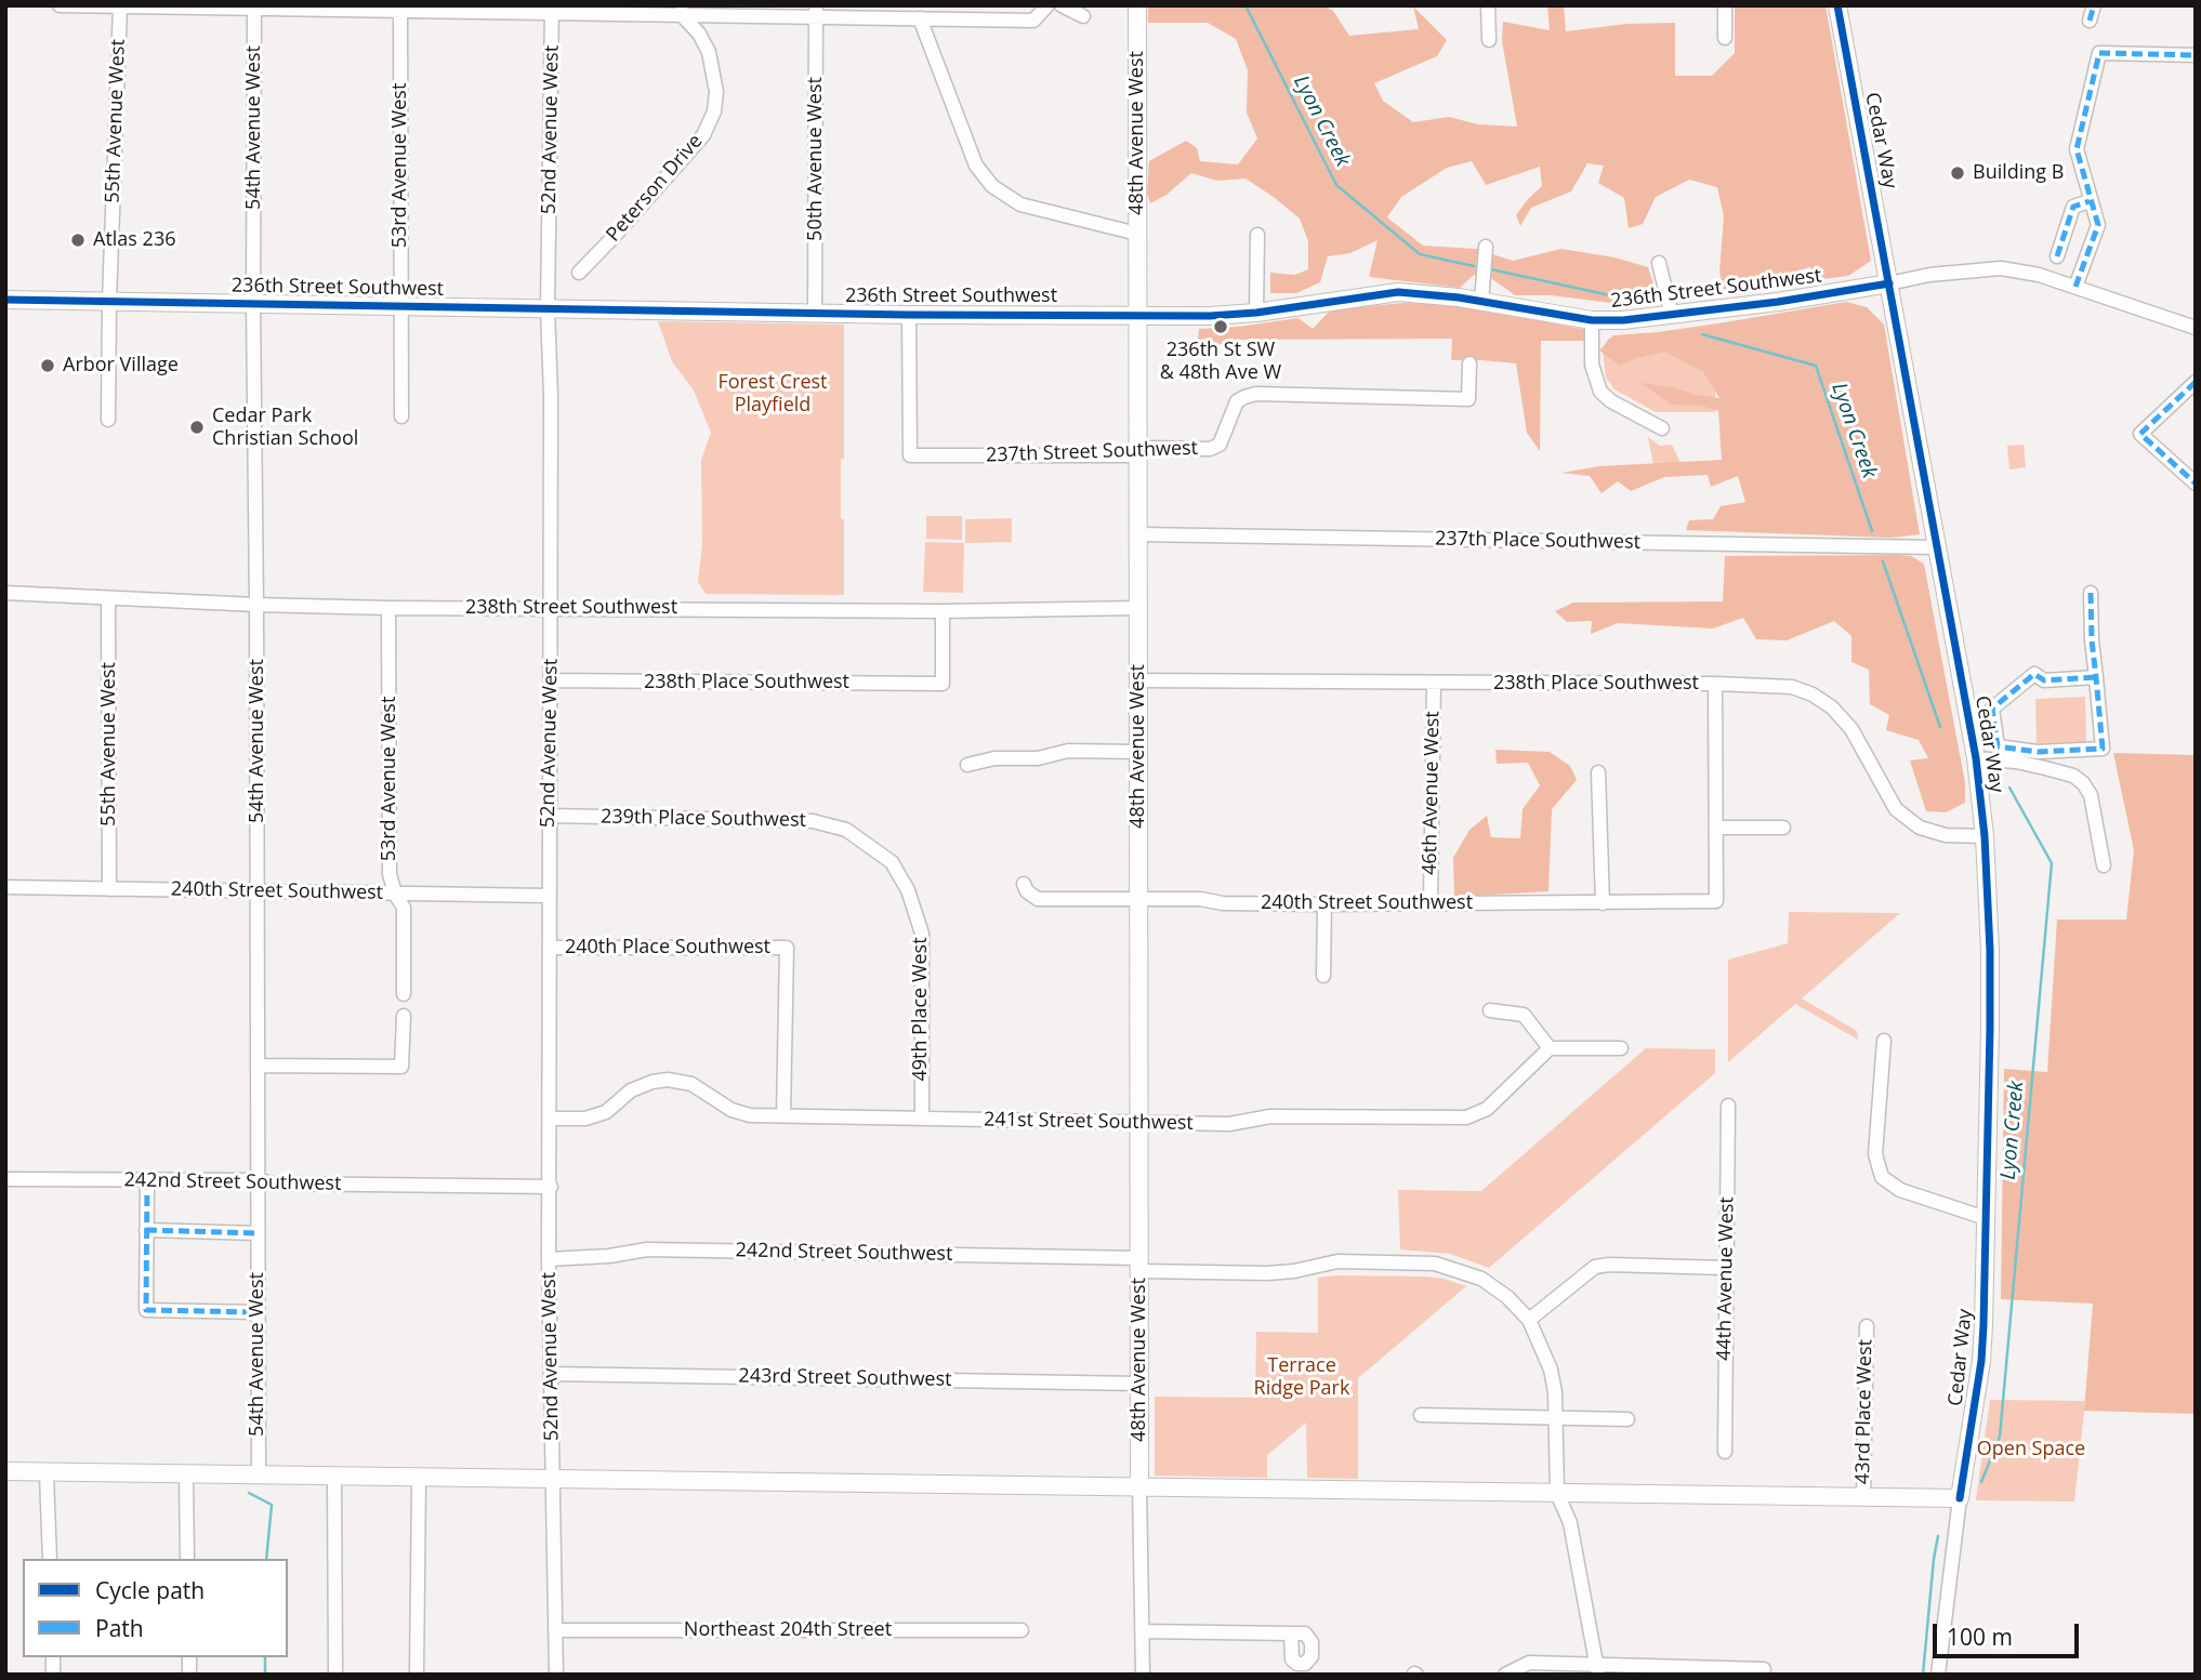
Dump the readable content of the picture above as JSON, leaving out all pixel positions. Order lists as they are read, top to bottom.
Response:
{
  "streets": {
    "main road": ["48th Avenue West", "Cedar Way", "236th Street Southwest"],
    "street": [
      "55th Avenue West",
      "54th Avenue West",
      "52nd Avenue West",
      "50th Avenue West",
      "53rd Avenue West",
      "Peterson Drive",
      "237th Street Southwest",
      "237th Place Southwest",
      "238th Street Southwest",
      "238th Place Southwest",
      "46th Avenue West",
      "239th Place Southwest",
      "240th Street Southwest",
      "240th Place Southwest",
      "49th Place West",
      "241st Street Southwest",
      "242nd Street Southwest",
      "44th Avenue West",
      "243rd Street Southwest",
      "43rd Place West",
      "Northeast 204th Street"
    ]
  },
  "crossings": [
    ["55th Avenue West", "236th Street Southwest"],
    ["55th Avenue West", "238th Street Southwest"],
    ["55th Avenue West", "240th Street Southwest"],
    ["54th Avenue West", "236th Street Southwest"],
    ["54th Avenue West", "238th Street Southwest"],
    ["54th Avenue West", "240th Street Southwest"],
    ["54th Avenue West", "242nd Street Southwest"],
    ["52nd Avenue West", "236th Street Southwest"],
    ["52nd Avenue West", "238th Street Southwest"],
    ["52nd Avenue West", "238th Place Southwest"],
    ["52nd Avenue West", "239th Place Southwest"],
    ["52nd Avenue West", "240th Street Southwest"],
    ["52nd Avenue West", "240th Place Southwest"],
    ["52nd Avenue West", "241st Street Southwest"],
    ["52nd Avenue West", "242nd Street Southwest"],
    ["52nd Avenue West", "243rd Street Southwest"],
    ["52nd Avenue West", "Northeast 204th Street"],
    ["48th Avenue West", "236th Street Southwest"],
    ["48th Avenue West", "237th Street Southwest"],
    ["48th Avenue West", "237th Place Southwest"],
    ["48th Avenue West", "238th Street Southwest"],
    ["48th Avenue West", "238th Place Southwest"],
    ["48th Avenue West", "240th Street Southwest"],
    ["48th Avenue West", "241st Street Southwest"],
    ["48th Avenue West", "242nd Street Southwest"],
    ["48th Avenue West", "243rd Street Southwest"],
    ["Cedar Way", "236th Street Southwest"],
    ["Cedar Way", "237th Place Southwest"],
    ["Cedar Way", "238th Place Southwest"],
    ["50th Avenue West", "236th Street Southwest"],
    ["53rd Avenue West", "236th Street Southwest"],
    ["53rd Avenue West", "238th Street Southwest"],
    ["53rd Avenue West", "240th Street Southwest"],
    ["236th Street Southwest", "237th Street Southwest"],
    ["238th Street Southwest", "238th Place Southwest"],
    ["238th Place Southwest", "46th Avenue West"],
    ["46th Avenue West", "240th Street Southwest"],
    ["239th Place Southwest", "49th Place West"],
    ["240th Place Southwest", "241st Street Southwest"],
    ["49th Place West", "241st Street Southwest"]
  ],
  "water": ["Lyon Creek"],
  "parks": ["Forest Crest Playfield", "Terrace Ridge Park", "Open Space"],
  "places": [
    "Building B",
    "Atlas 236",
    "236th St SW & 48th Ave W",
    "Arbor Village",
    "Cedar Park Christian School"
  ],
  "legend": ["Cycle path", "Path"],
  "scale_bar": "100 m"
}
